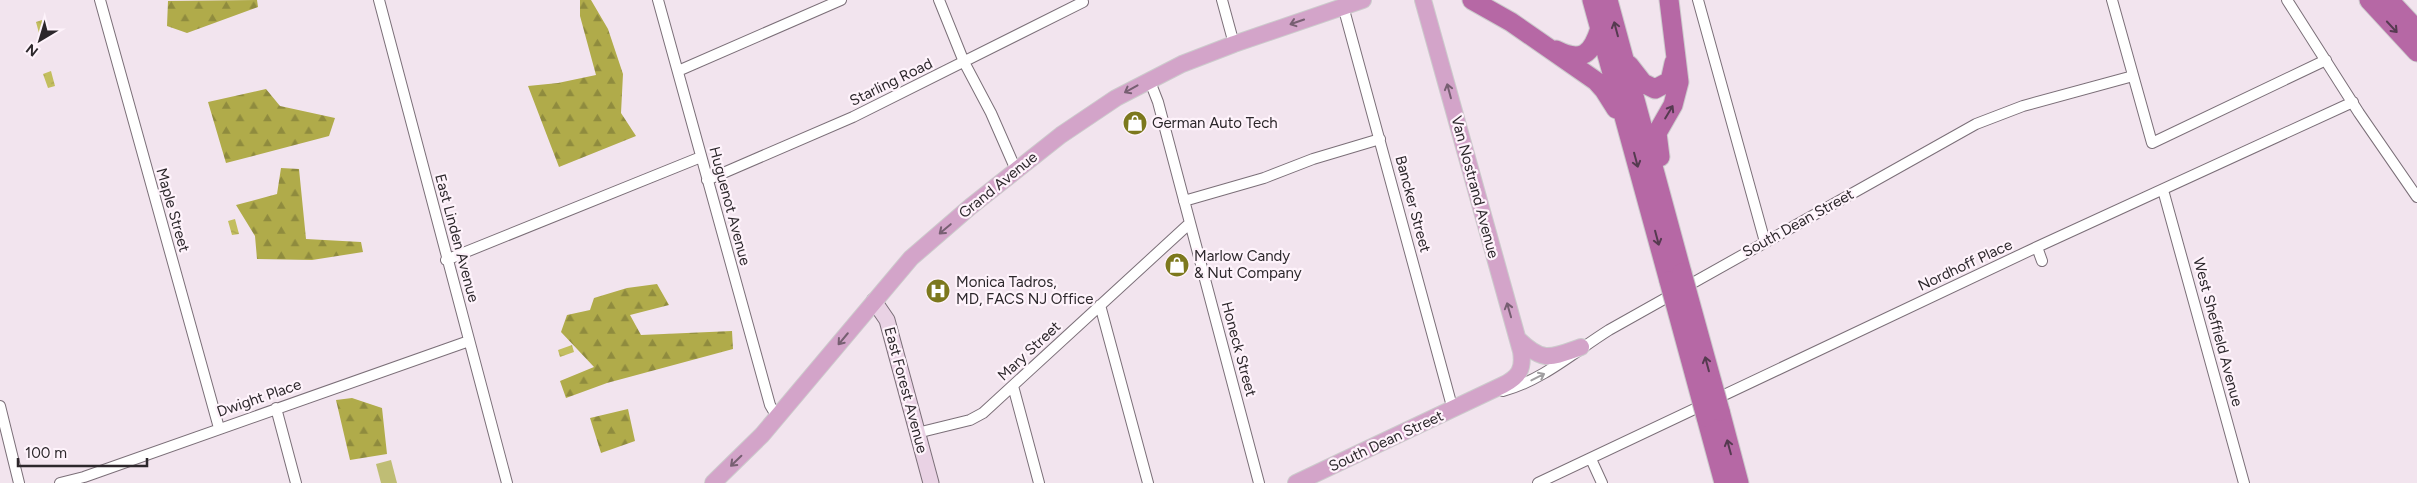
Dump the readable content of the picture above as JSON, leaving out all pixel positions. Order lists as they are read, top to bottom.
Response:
{
  "streets": {
    "main road": ["Grand Avenue", "Van Nostrand Avenue", "South Dean Street"],
    "street": [
      "Starling Road",
      "Bancker Street",
      "Huguenot Avenue",
      "Maple Street",
      "East Linden Avenue",
      "Nordhoff Place",
      "West Sheffield Avenue",
      "Honeck Street",
      "Mary Street",
      "East Forest Avenue",
      "Dwight Place"
    ]
  },
  "crossings": [
    ["Starling Road", "Huguenot Avenue"],
    ["Grand Avenue", "Bancker Street"],
    ["Grand Avenue", "Huguenot Avenue"],
    ["Grand Avenue", "Honeck Street"],
    ["Grand Avenue", "East Forest Avenue"],
    ["Van Nostrand Avenue", "South Dean Street"],
    ["Bancker Street", "South Dean Street"],
    ["Maple Street", "Dwight Place"],
    ["East Linden Avenue", "Dwight Place"],
    ["Nordhoff Place", "West Sheffield Avenue"],
    ["Honeck Street", "Mary Street"],
    ["Mary Street", "East Forest Avenue"]
  ],
  "one_way": ["Grand Avenue", "Van Nostrand Avenue"],
  "places": {
    "shop": ["German Auto Tech", "Marlow Candy & Nut Company"],
    "hospital": ["Monica Tadros, MD, FACS NJ Office"]
  },
  "scale_bar": "100 m",
  "north": "bottom left"
}
